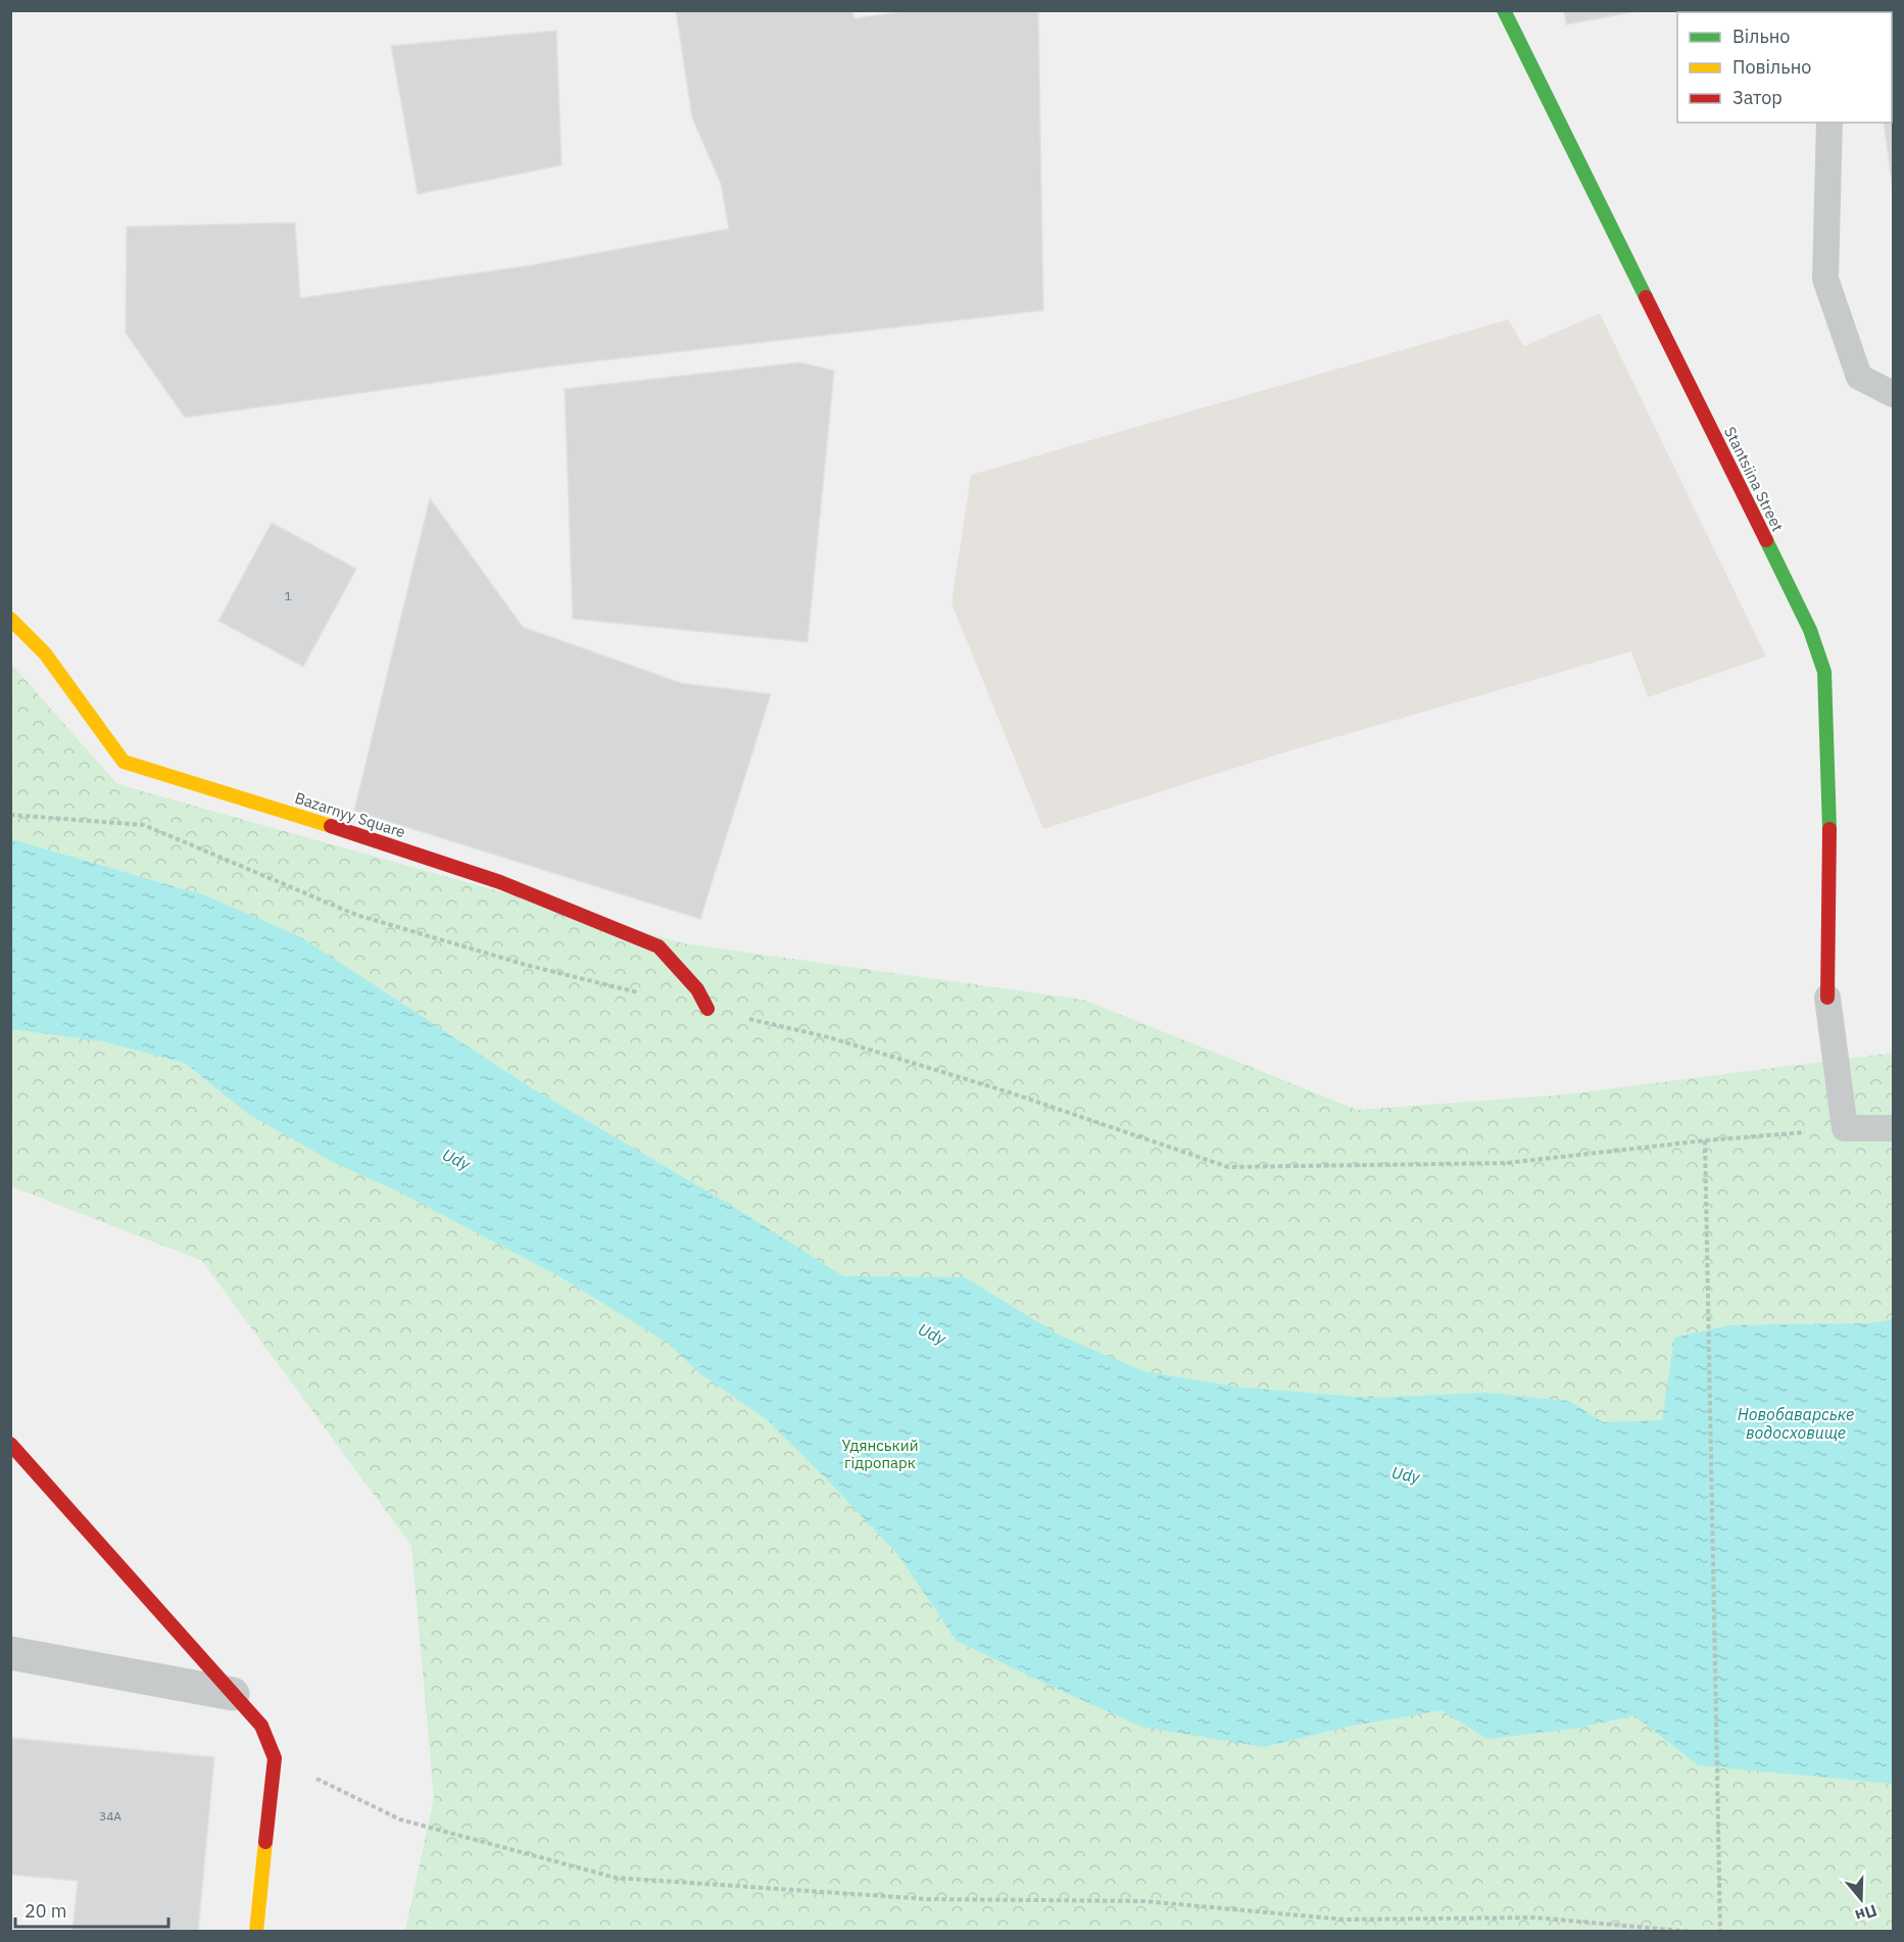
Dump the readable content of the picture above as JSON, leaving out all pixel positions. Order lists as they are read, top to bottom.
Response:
{
  "streets": {
    "street": ["Stantsiina Street", "Bazarnyy Square"]
  },
  "water": ["Udy", "Новобаварське водосховище"],
  "parks": ["Удянський гідропарк"],
  "house_numbers": ["1", "34А"],
  "legend": ["Вільно", "Повільно", "Затор"],
  "scale_bar": "20 m",
  "north": "bottom"
}
